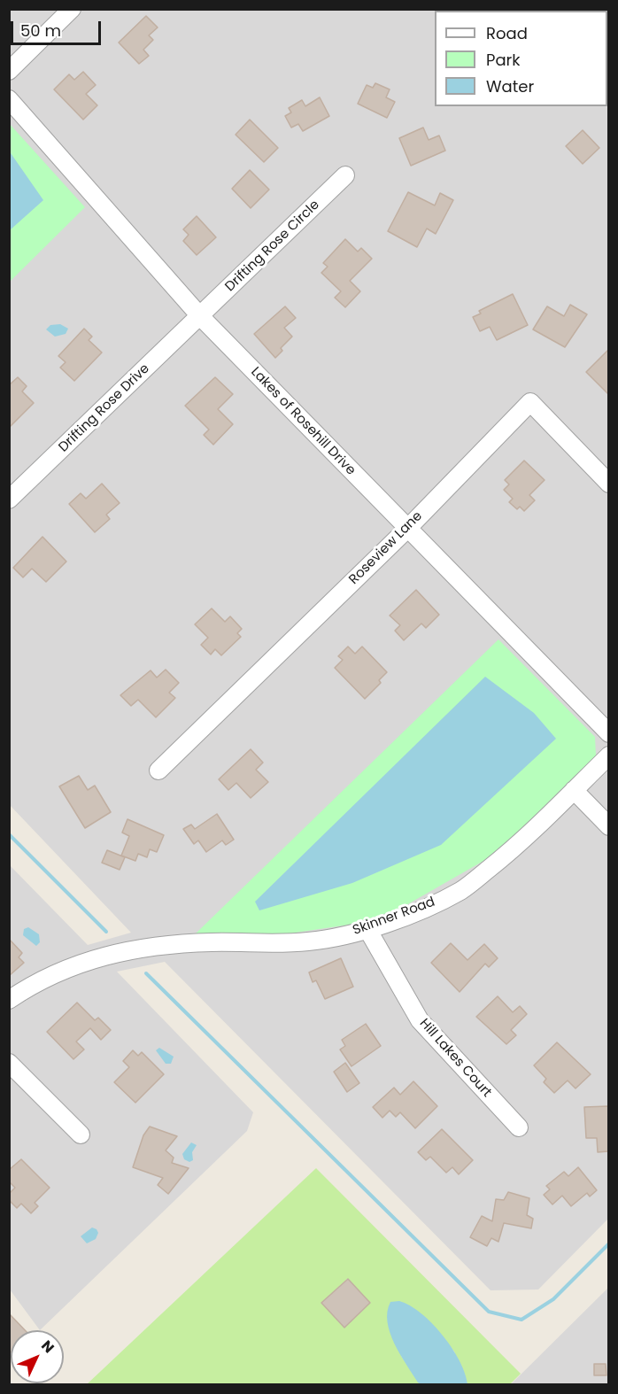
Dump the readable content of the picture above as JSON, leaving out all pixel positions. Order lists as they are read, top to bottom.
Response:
{
  "streets": {
    "street": [
      "Drifting Rose Circle",
      "Drifting Rose Drive",
      "Lakes of Rosehill Drive",
      "Roseview Lane",
      "Skinner Road",
      "Hill Lakes Court"
    ]
  },
  "crossings": [
    ["Drifting Rose Circle", "Drifting Rose Drive"],
    ["Drifting Rose Circle", "Lakes of Rosehill Drive"],
    ["Drifting Rose Drive", "Lakes of Rosehill Drive"],
    ["Lakes of Rosehill Drive", "Roseview Lane"],
    ["Skinner Road", "Hill Lakes Court"]
  ],
  "legend": ["Road", "Park", "Water"],
  "scale_bar": "50 m",
  "north": "top right"
}
